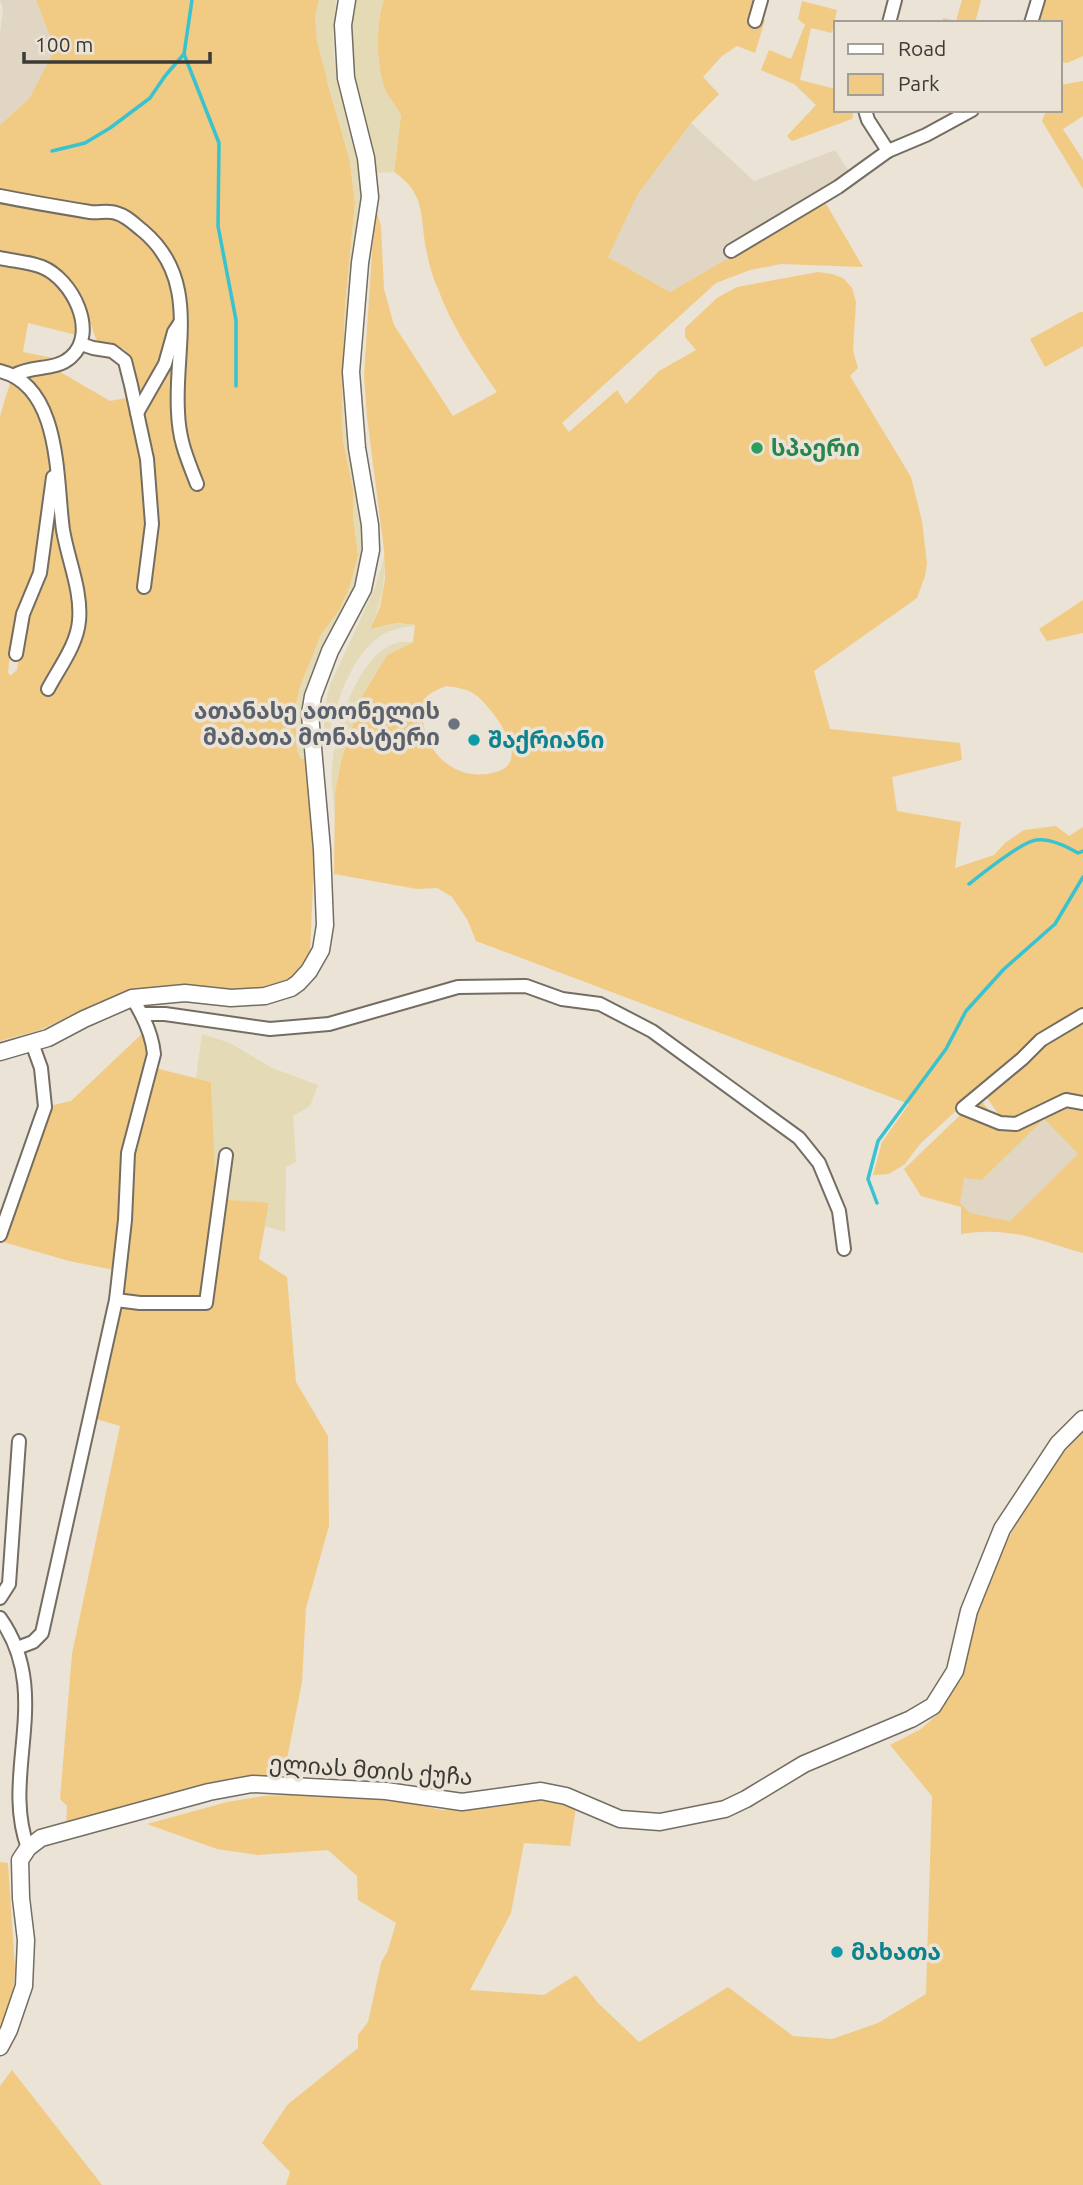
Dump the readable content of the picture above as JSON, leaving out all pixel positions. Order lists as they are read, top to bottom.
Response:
{
  "streets": {
    "street": ["ელიას მთის ქუჩა"]
  },
  "places": [
    "სპაერი",
    "ათანასე ათონელის მამათა მონასტერი",
    "შაქრიანი",
    "მახათა"
  ],
  "legend": ["Road", "Park"],
  "scale_bar": "100 m"
}
